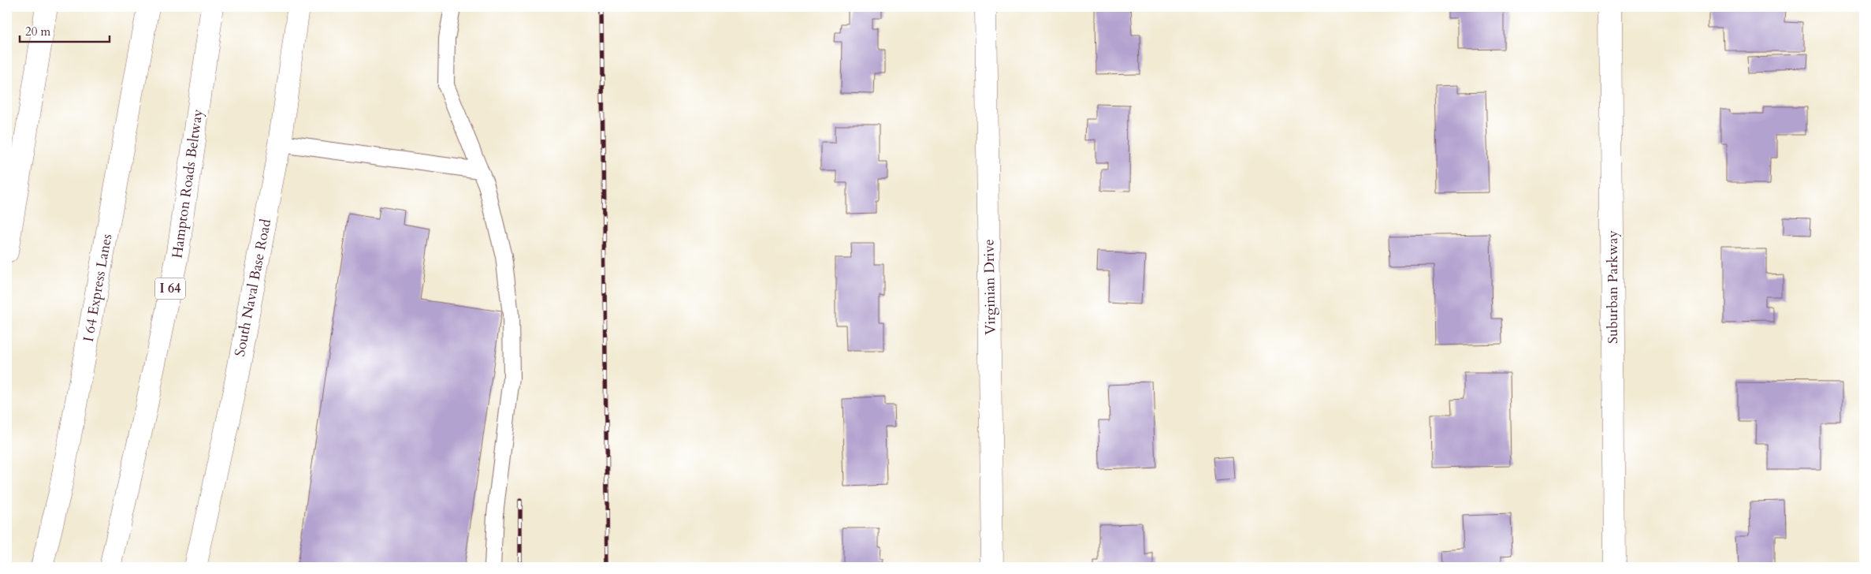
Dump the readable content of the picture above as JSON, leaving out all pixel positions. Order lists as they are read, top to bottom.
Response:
{
  "streets": {
    "main road": [
      "Hampton Roads Beltway",
      "Virginian Drive",
      "Suburban Parkway",
      "I 64 Express Lanes",
      "South Naval Base Road",
      "I 64"
    ]
  },
  "scale_bar": "20 m"
}
